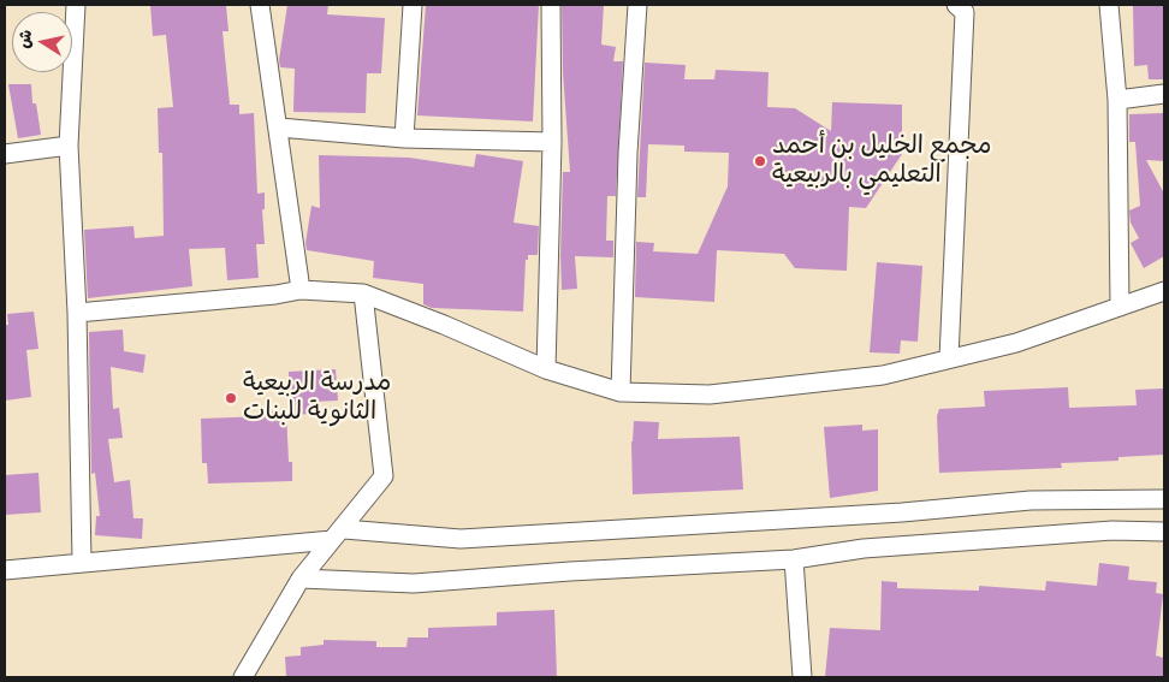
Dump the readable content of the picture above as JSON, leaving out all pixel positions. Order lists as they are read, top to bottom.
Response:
{
  "places": ["مجمع الخليل بن أحمد التعليمي بالربيعية", "مدرسة الربيعية الثانوية للبنات"],
  "north": "left"
}
